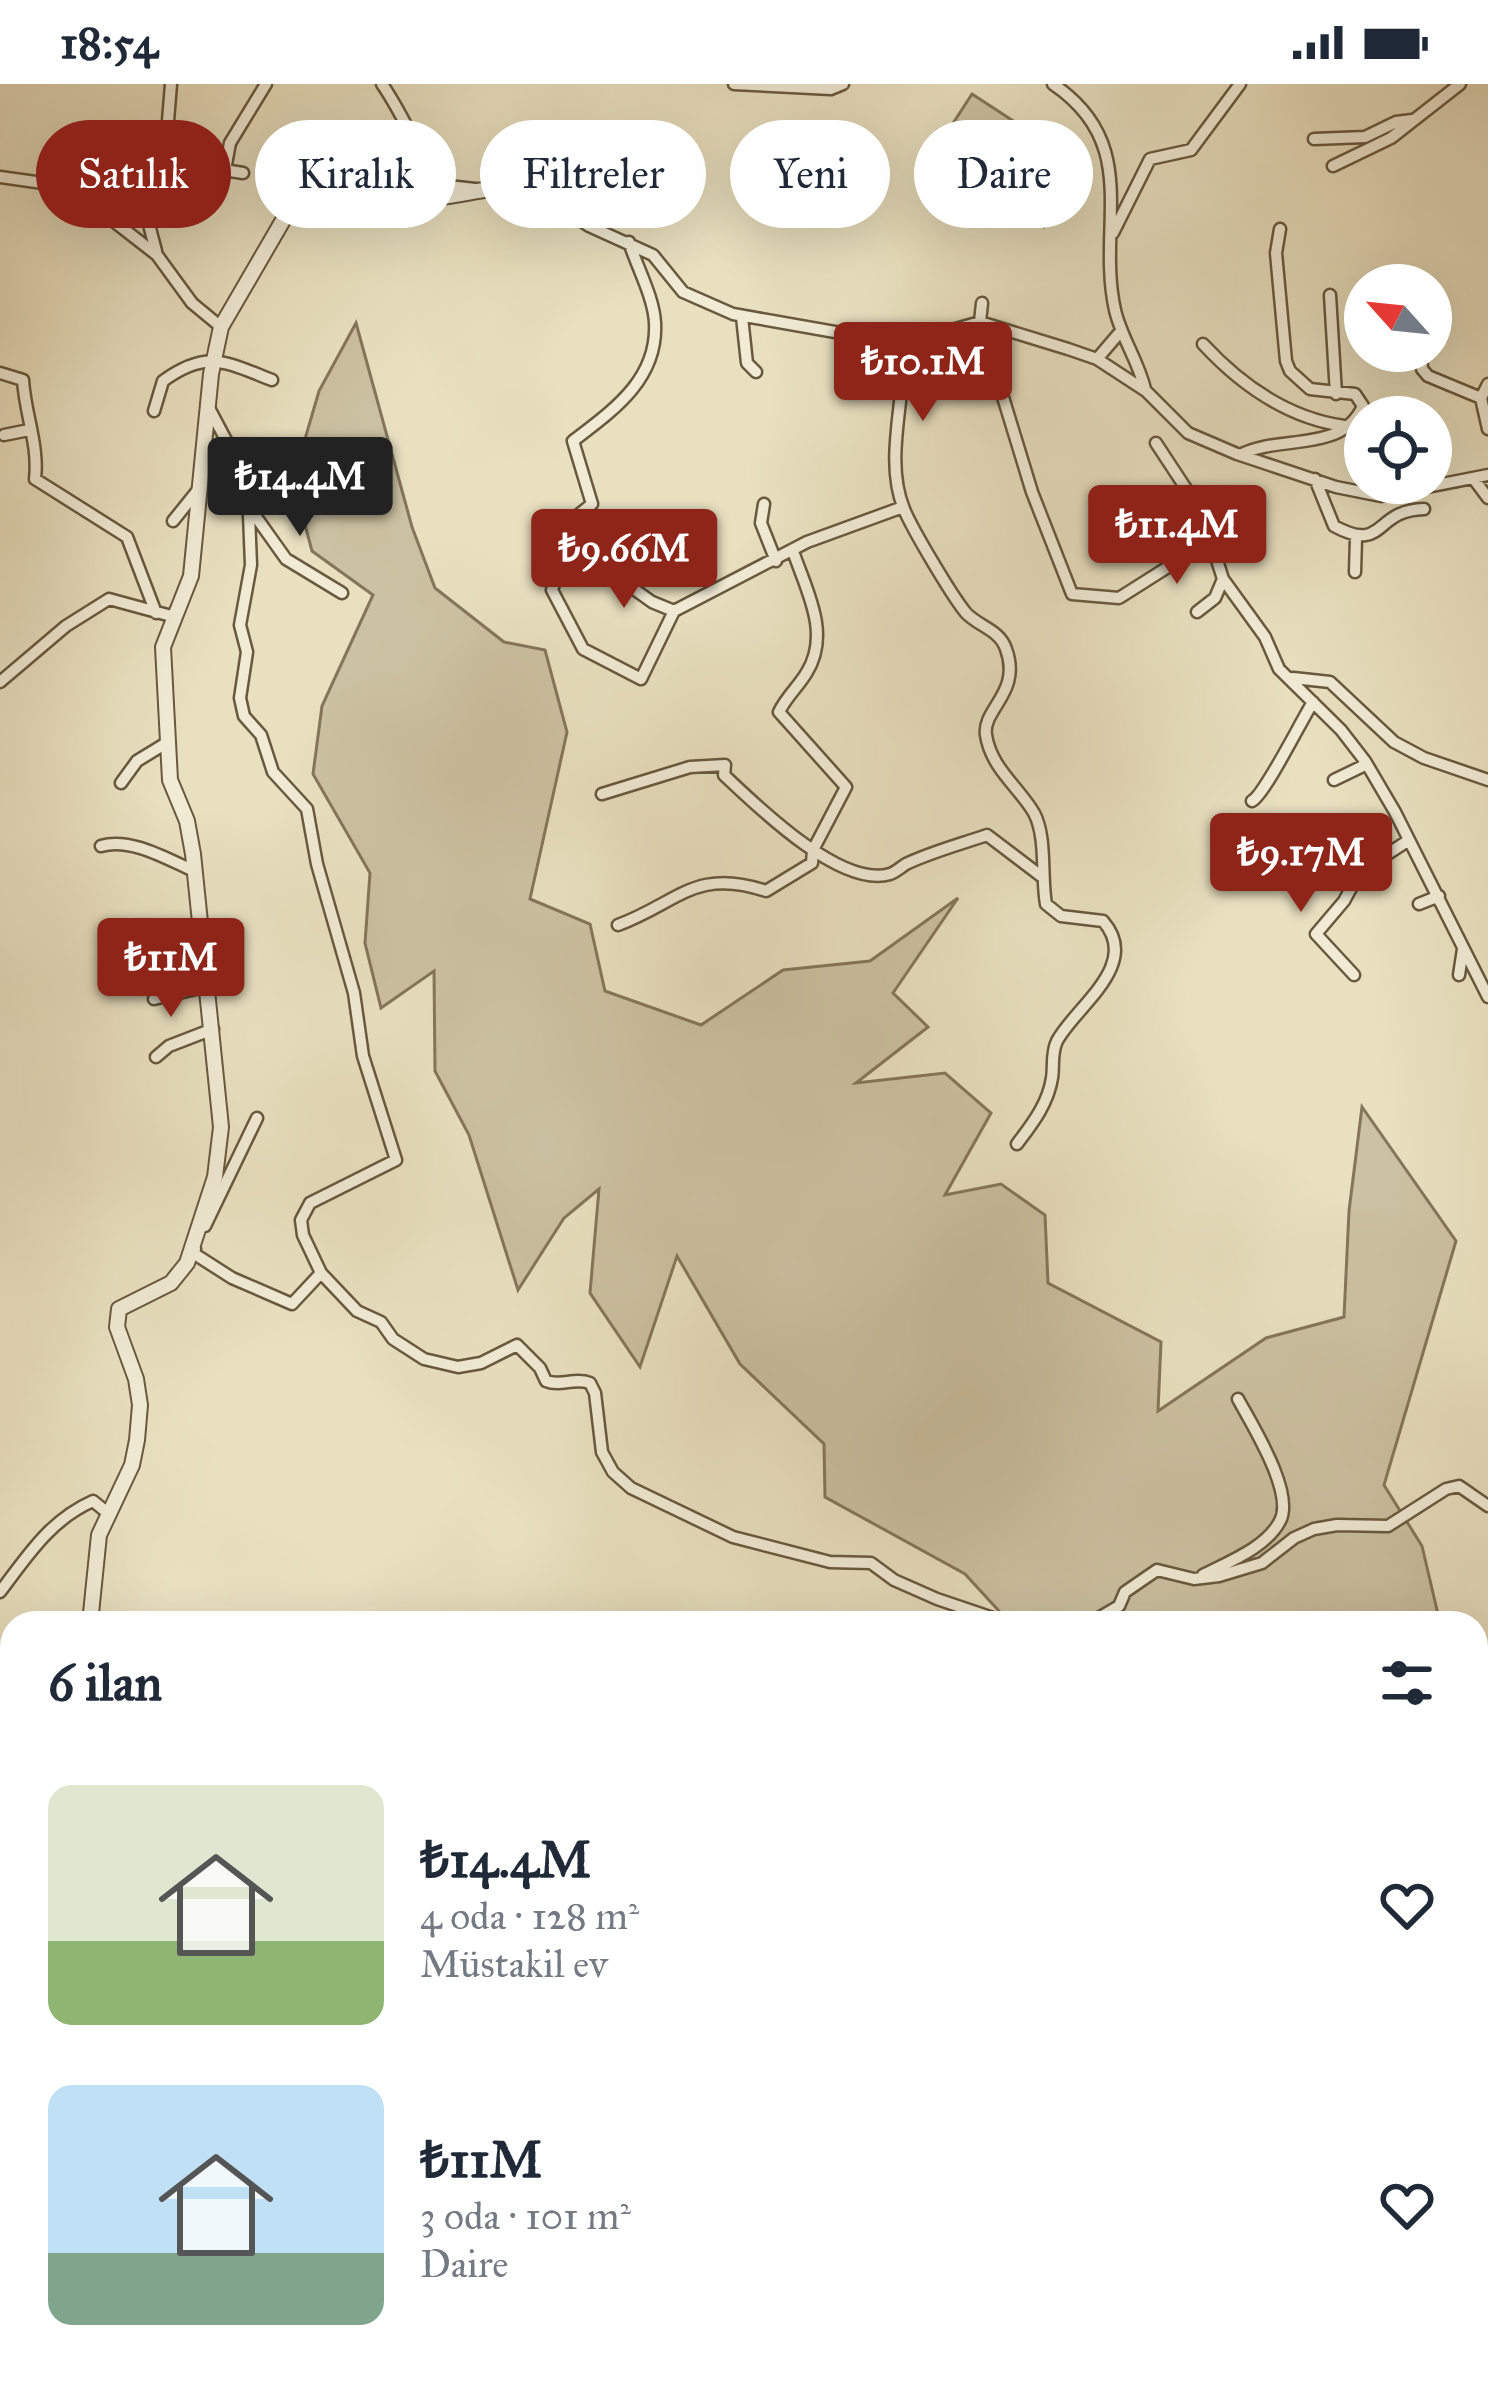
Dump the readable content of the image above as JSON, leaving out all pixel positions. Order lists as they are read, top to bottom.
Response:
{
  "north": "top left",
  "page": {
    "status": "18:54",
    "chip": [
      "Satılık",
      "Kiralık",
      "Filtreler",
      "Yeni",
      "Daire"
    ],
    "price": [
      "₺10.1M",
      "₺14.4M",
      "₺11.4M",
      "₺9.66M",
      "₺9.17M",
      "₺11M"
    ],
    "heading": "6 ilan",
    "list": [
      {
        "name": "₺14.4M",
        "note": "4 oda · 128 m² · Müstakil ev"
      },
      {
        "name": "₺11M",
        "note": "3 oda · 101 m² · Daire"
      }
    ]
  }
}
